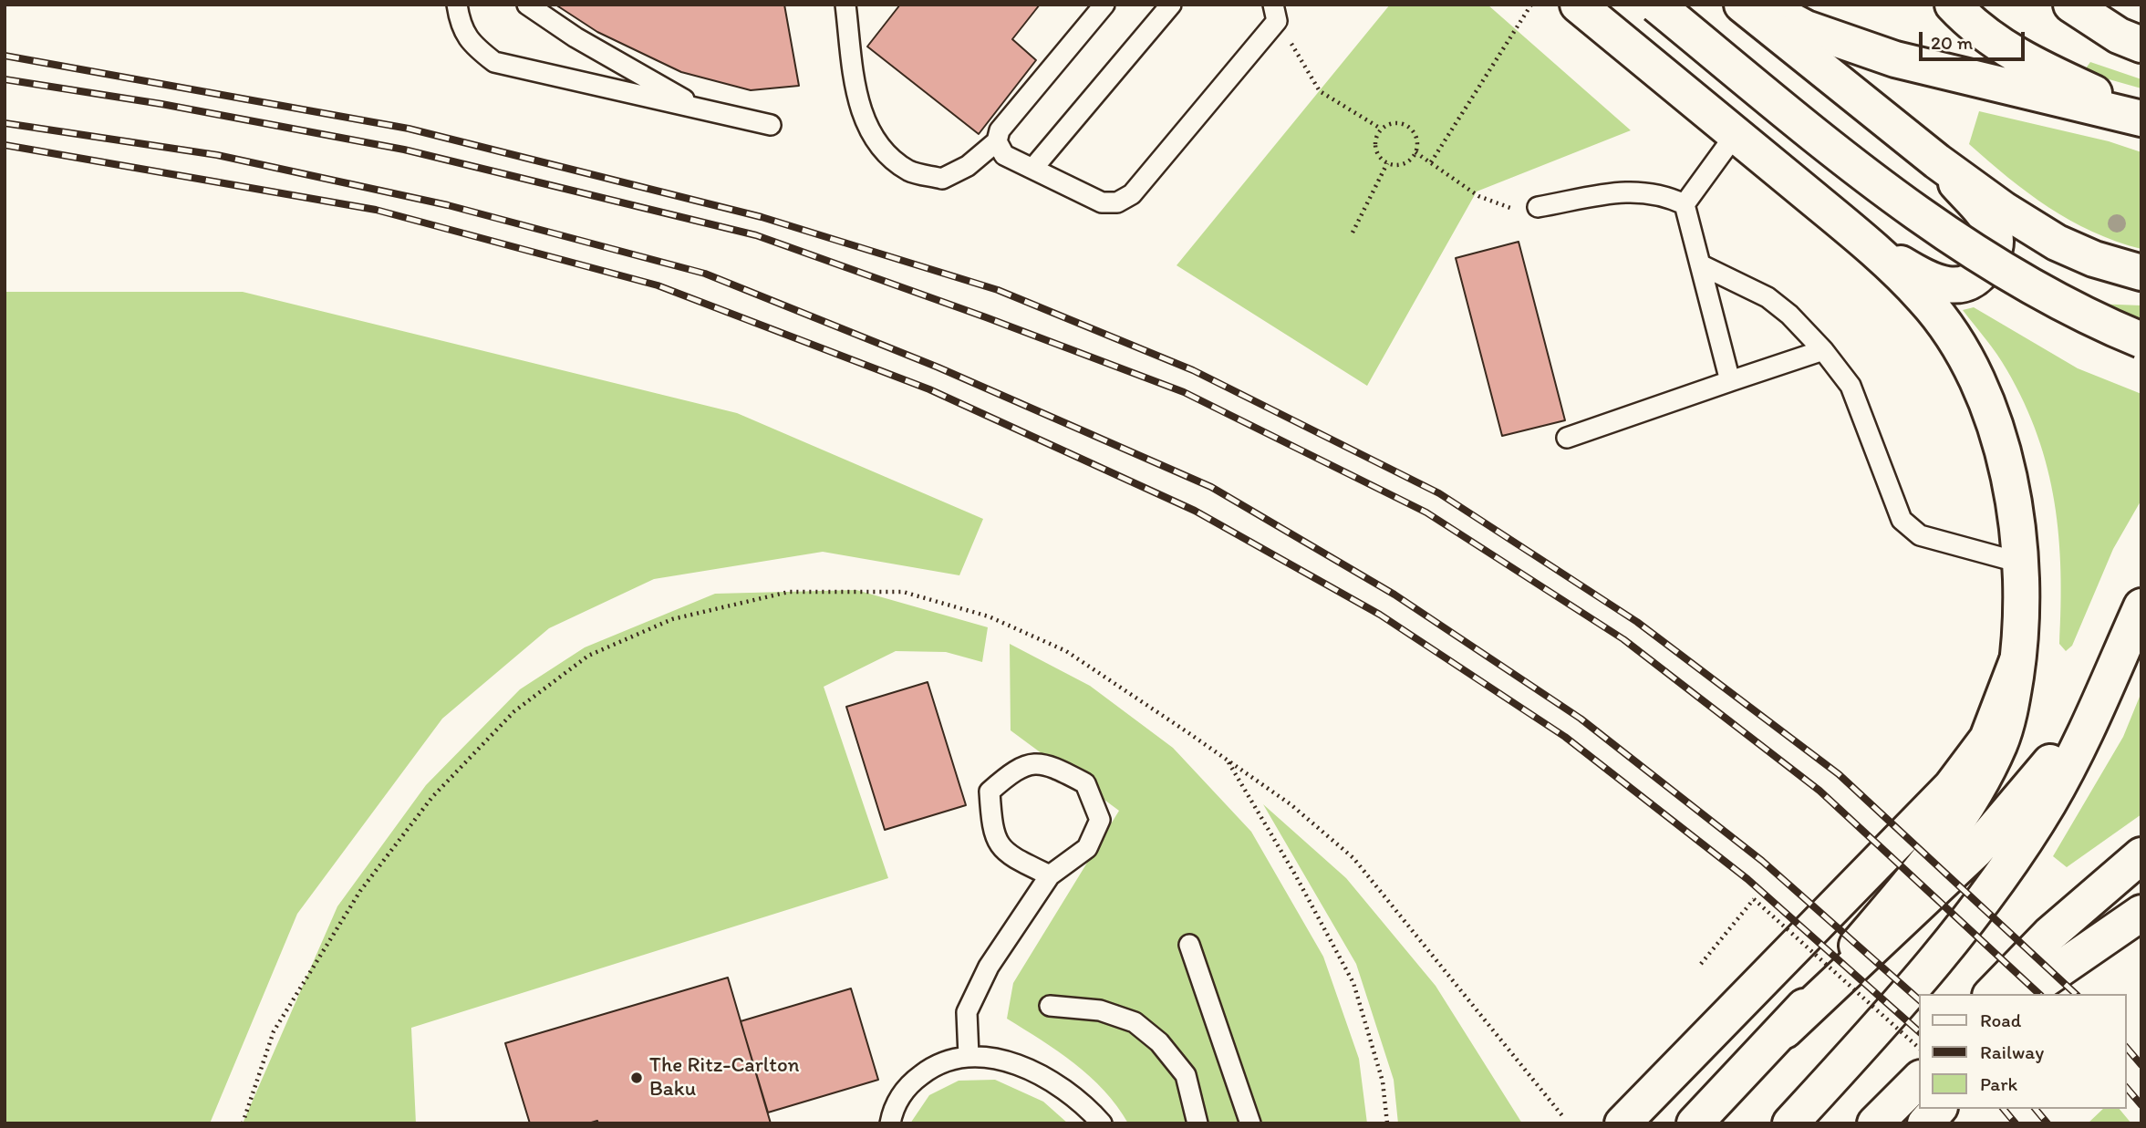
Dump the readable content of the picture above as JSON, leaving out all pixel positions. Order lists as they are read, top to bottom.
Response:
{
  "places": ["The Ritz-Carlton Baku"],
  "legend": ["Road", "Railway", "Park"],
  "scale_bar": "20 m"
}
